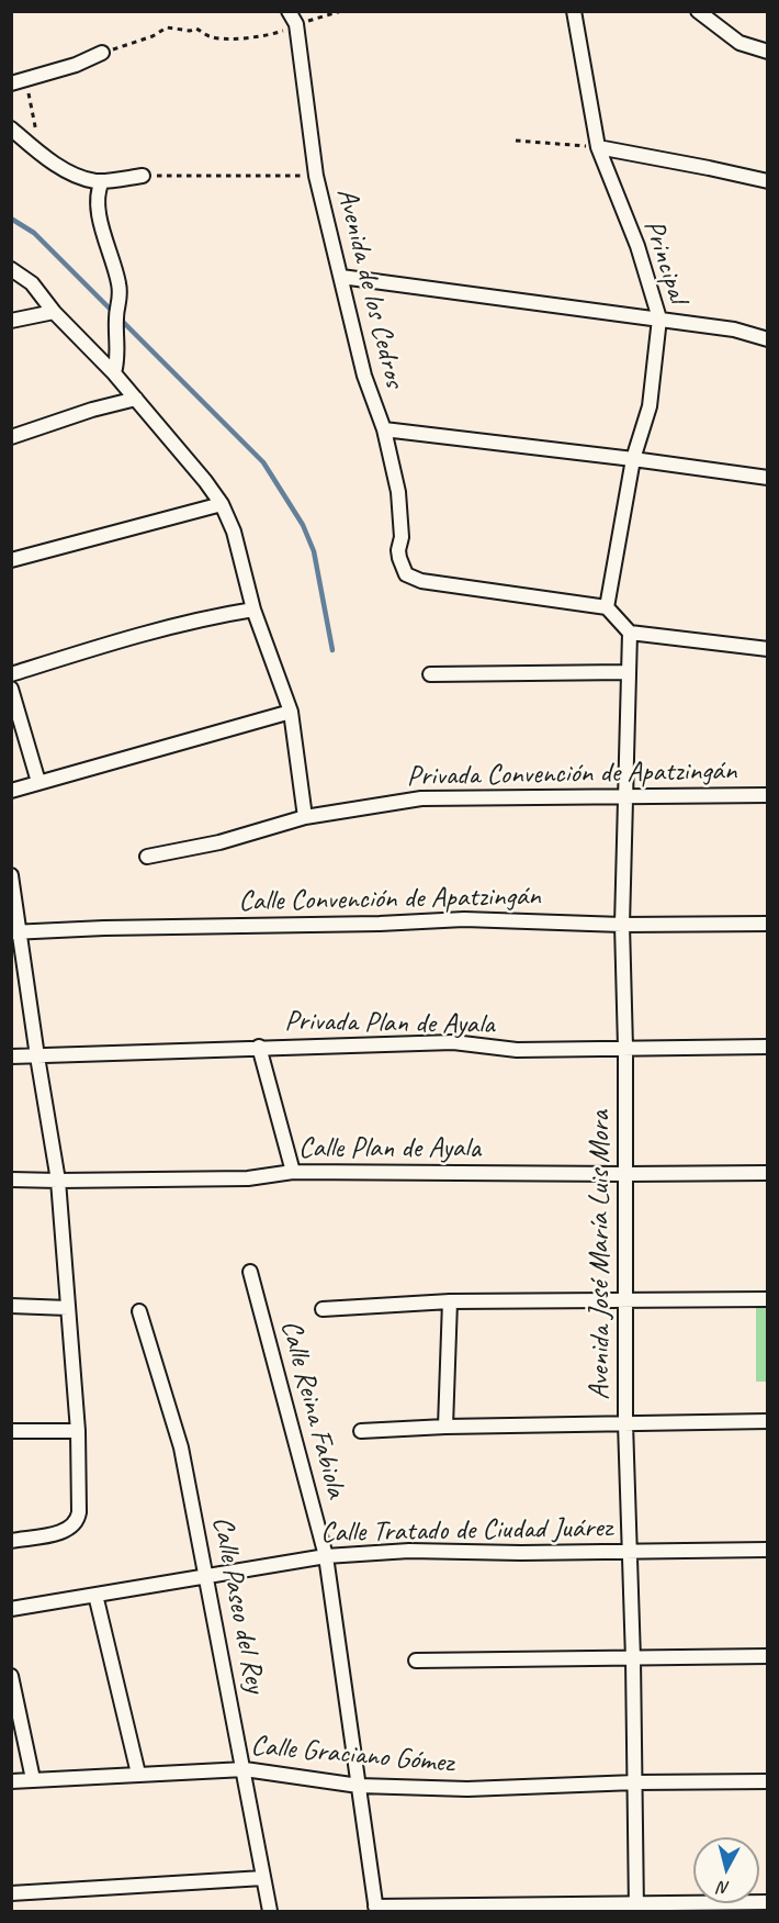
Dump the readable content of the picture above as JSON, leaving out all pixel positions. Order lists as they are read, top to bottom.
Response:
{
  "streets": {
    "street": [
      "Principal",
      "Avenida de los Cedros",
      "Privada Convención de Apatzingán",
      "Calle Convención de Apatzingán",
      "Privada Plan de Ayala",
      "Calle Plan de Ayala",
      "Avenida José María Luis Mora",
      "Calle Reina Fabiola",
      "Calle Tratado de Ciudad Juárez",
      "Calle Paseo del Rey",
      "Calle Graciano Gómez"
    ]
  },
  "crossings": [
    ["Principal", "Avenida de los Cedros"],
    ["Privada Convención de Apatzingán", "Avenida José María Luis Mora"],
    ["Calle Convención de Apatzingán", "Avenida José María Luis Mora"],
    ["Privada Plan de Ayala", "Avenida José María Luis Mora"],
    ["Calle Plan de Ayala", "Avenida José María Luis Mora"],
    ["Avenida José María Luis Mora", "Calle Tratado de Ciudad Juárez"],
    ["Avenida José María Luis Mora", "Calle Graciano Gómez"],
    ["Calle Reina Fabiola", "Calle Tratado de Ciudad Juárez"],
    ["Calle Reina Fabiola", "Calle Graciano Gómez"],
    ["Calle Tratado de Ciudad Juárez", "Calle Paseo del Rey"],
    ["Calle Paseo del Rey", "Calle Graciano Gómez"]
  ],
  "north": "bottom"
}
